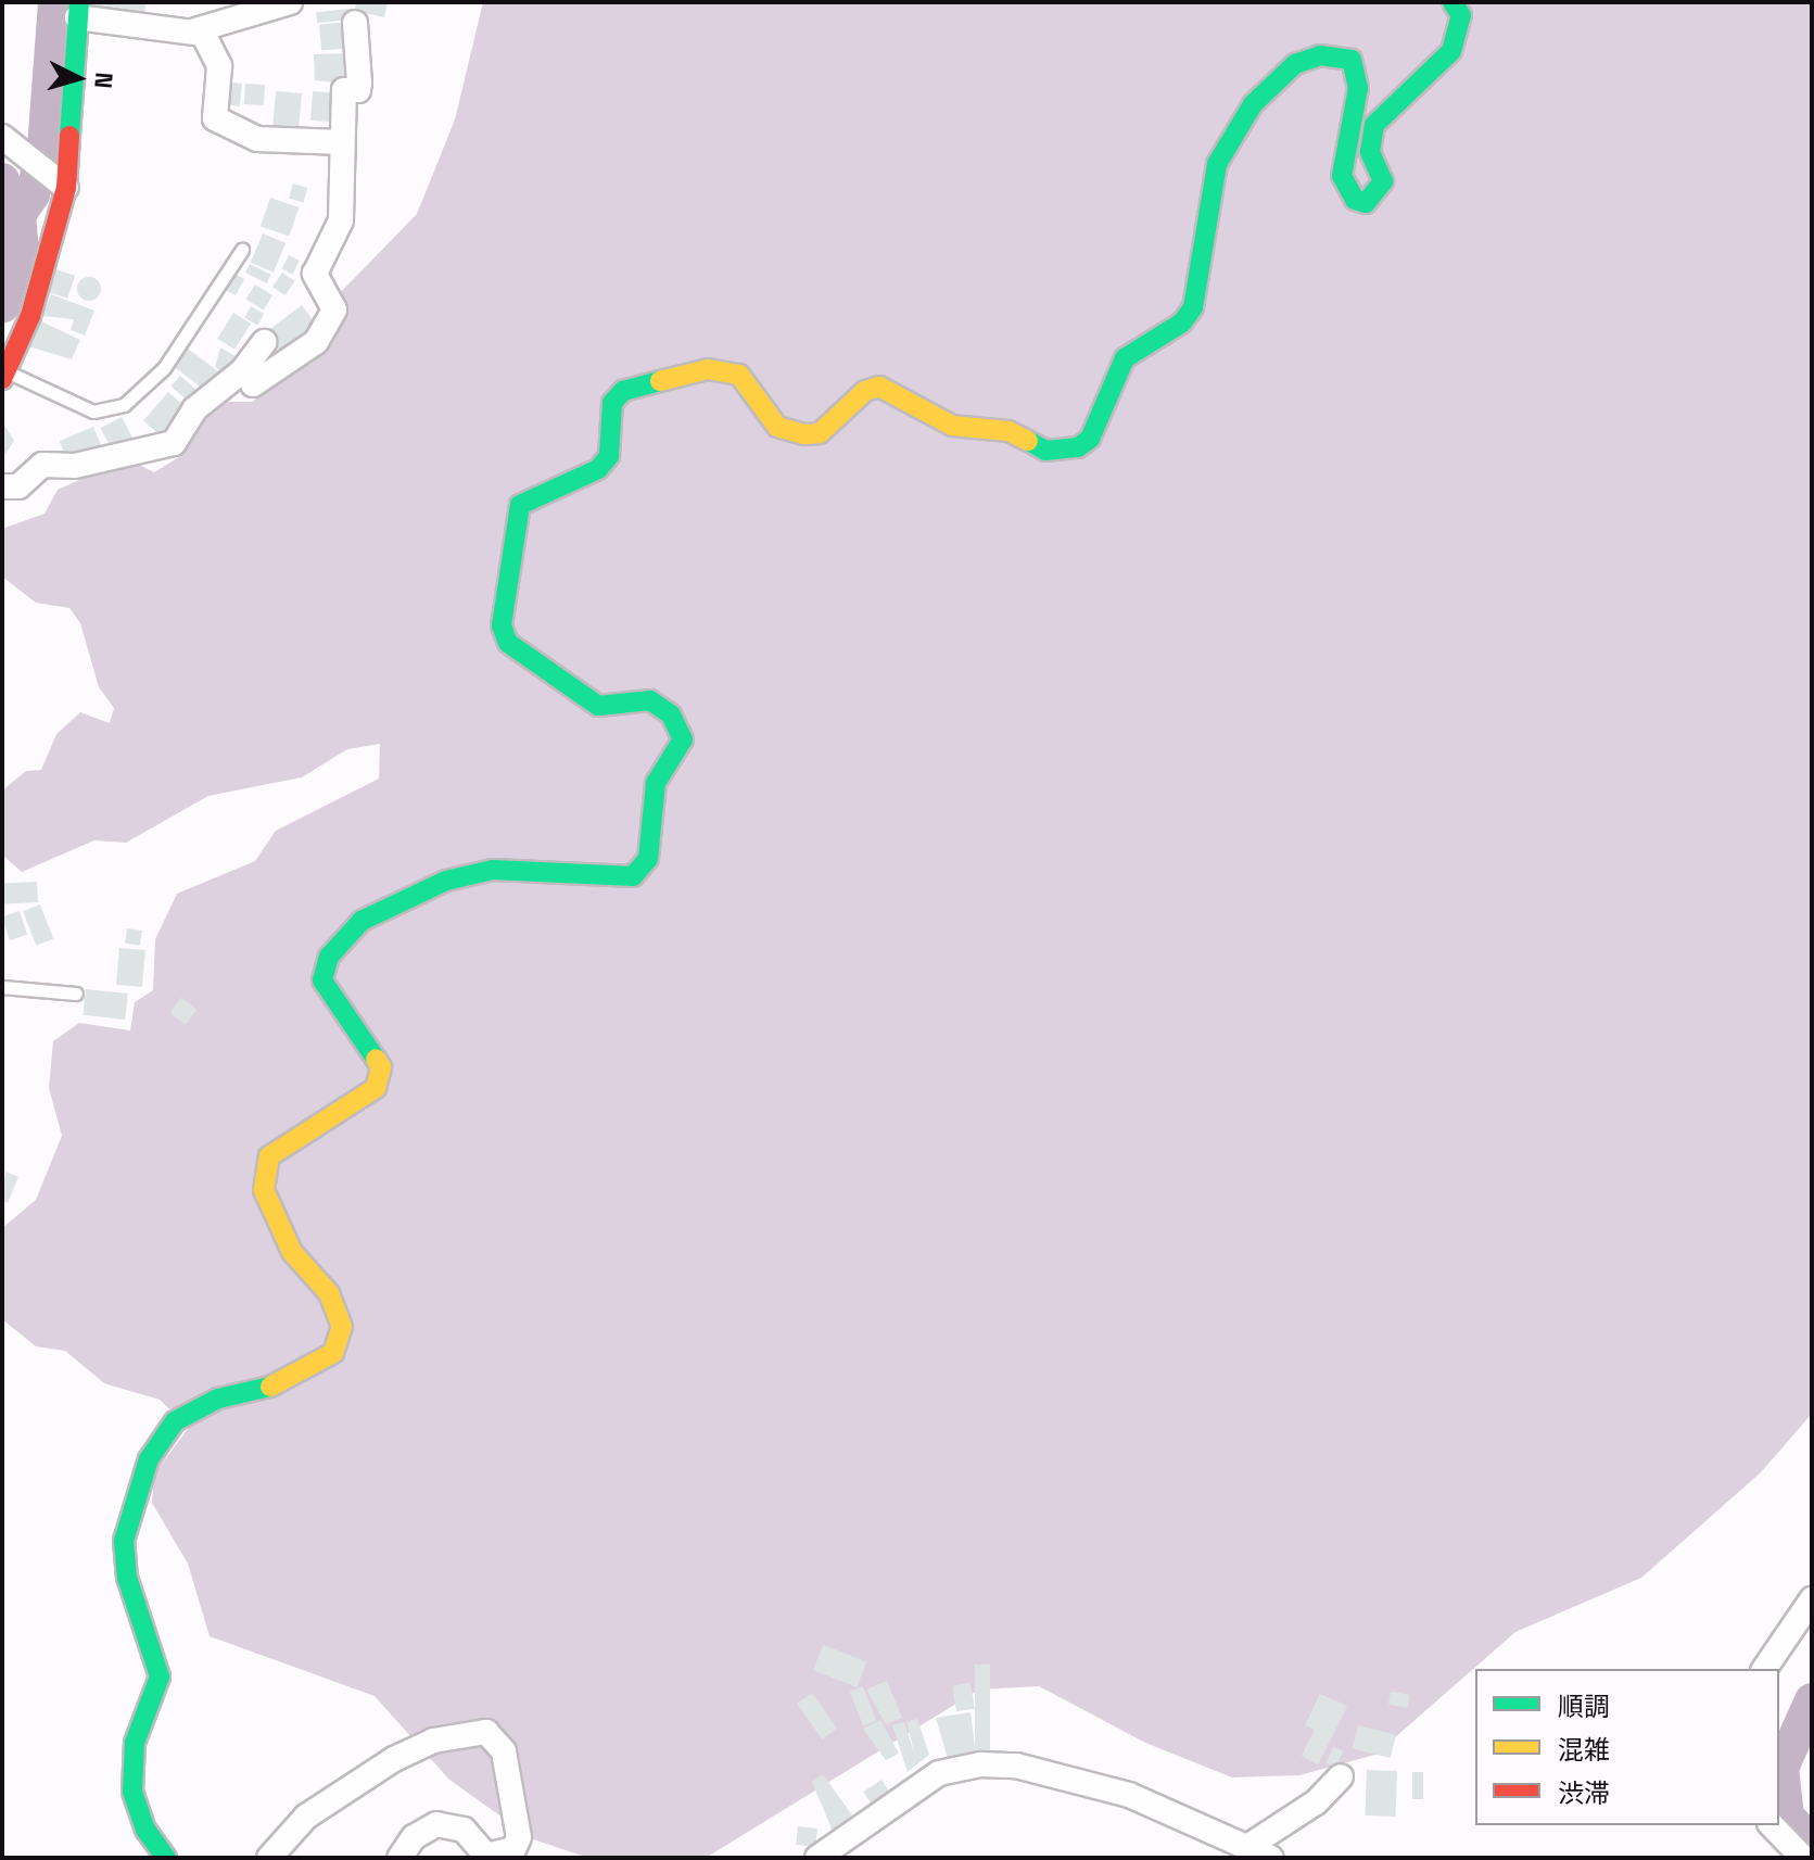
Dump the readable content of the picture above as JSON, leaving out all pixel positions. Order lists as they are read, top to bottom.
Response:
{
  "legend": ["順調", "混雑", "渋滞"],
  "north": "right"
}
